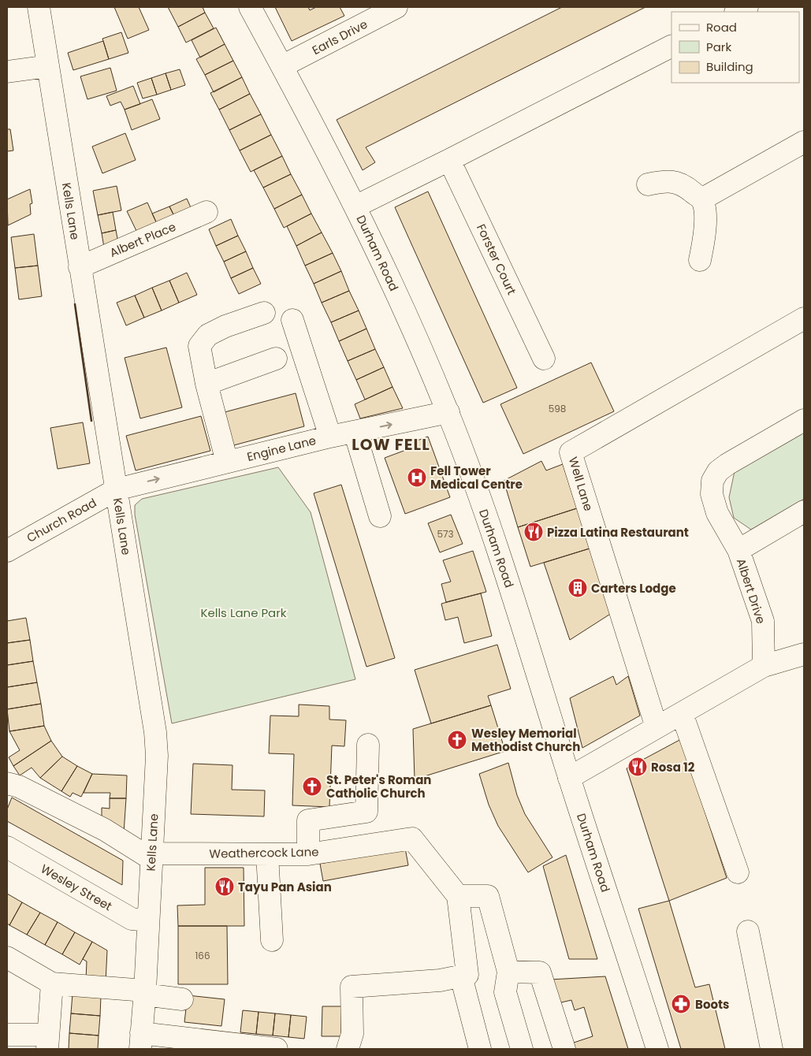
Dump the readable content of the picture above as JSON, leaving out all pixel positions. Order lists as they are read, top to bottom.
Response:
{
  "streets": {
    "street": [
      "Earls Drive",
      "Kells Lane",
      "Albert Place",
      "Durham Road",
      "Forster Court",
      "Engine Lane",
      "Well Lane",
      "Church Road",
      "Albert Drive",
      "Weathercock Lane",
      "Wesley Street"
    ]
  },
  "crossings": [
    ["Earls Drive", "Durham Road"],
    ["Kells Lane", "Albert Place"],
    ["Kells Lane", "Engine Lane"],
    ["Kells Lane", "Church Road"],
    ["Kells Lane", "Weathercock Lane"],
    ["Kells Lane", "Wesley Street"],
    ["Durham Road", "Engine Lane"],
    ["Engine Lane", "Church Road"]
  ],
  "one_way": ["Engine Lane"],
  "districts": ["LOW FELL"],
  "parks": ["Kells Lane Park"],
  "places": {
    "hospital": ["Fell Tower Medical Centre"],
    "restaurant": ["Pizza Latina Restaurant", "Rosa 12", "Tayu Pan Asian"],
    "building": ["Carters Lodge"],
    "church": ["Wesley Memorial Methodist Church", "St. Peter's Roman Catholic Church"],
    "pharmacy": ["Boots"]
  },
  "house_numbers": ["598", "573", "166"],
  "legend": ["Road", "Park", "Building"]
}
